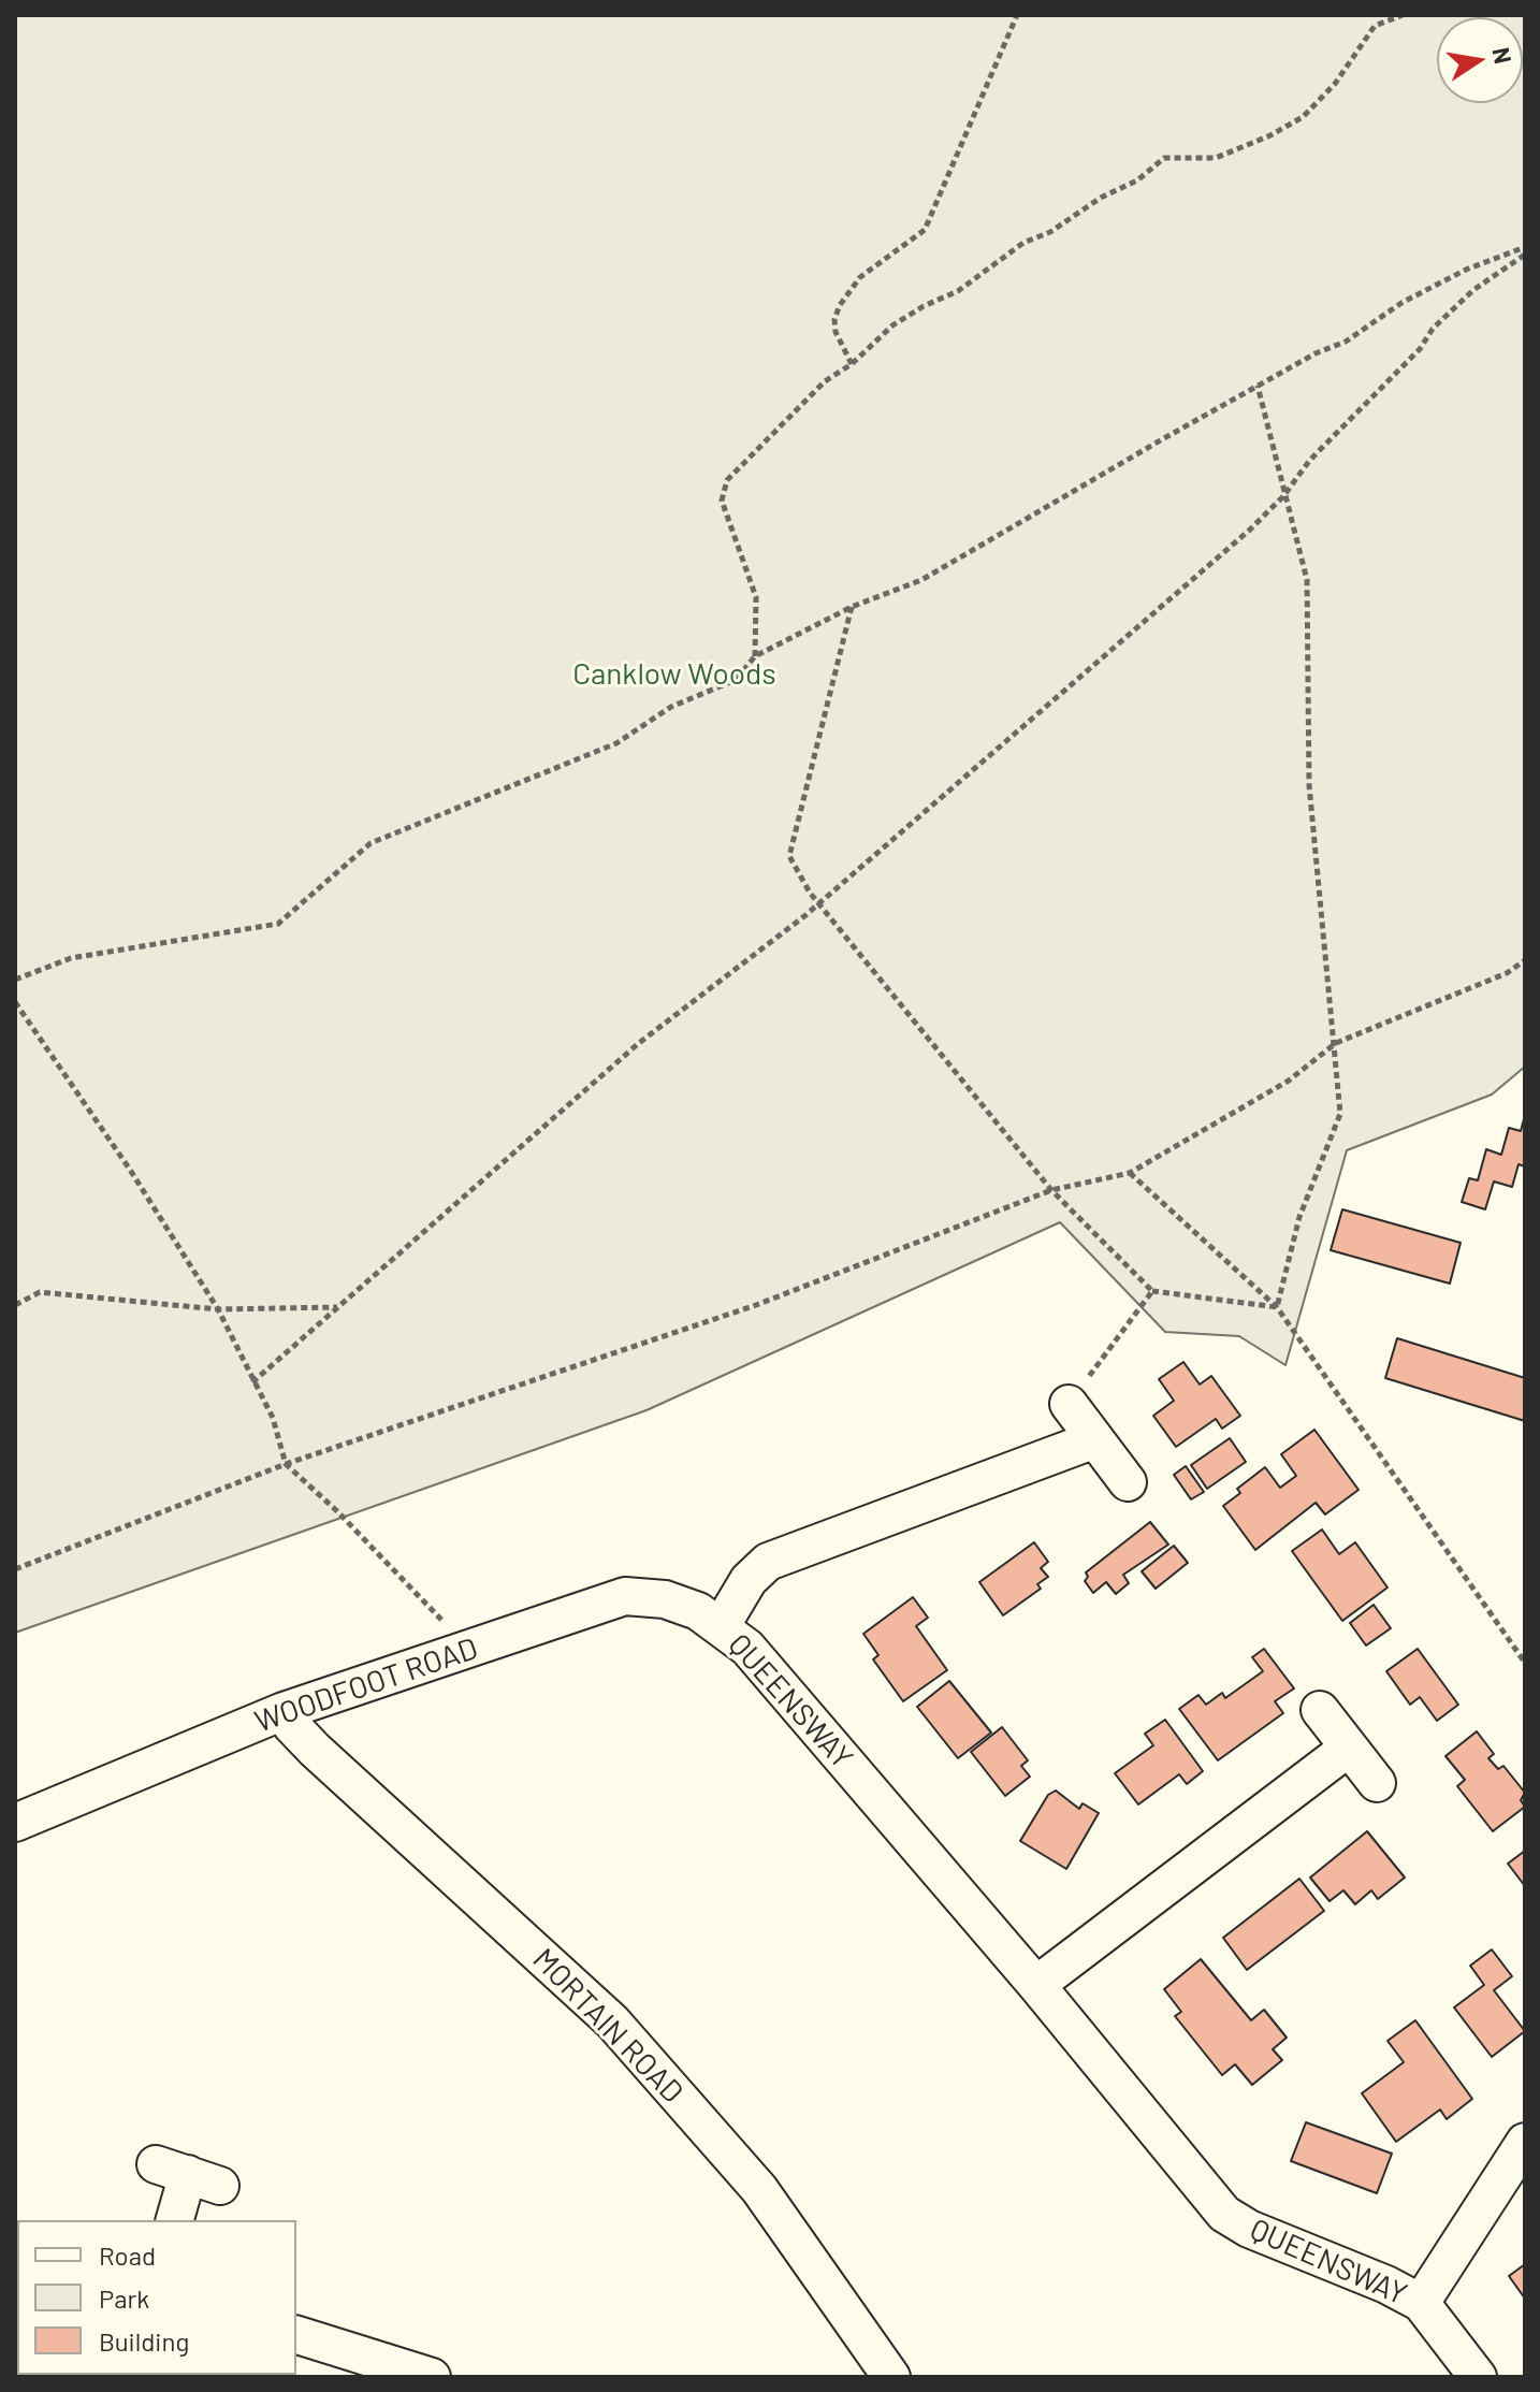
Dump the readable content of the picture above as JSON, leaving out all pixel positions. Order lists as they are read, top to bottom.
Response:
{
  "streets": {
    "street": ["WOODFOOT ROAD", "QUEENSWAY", "MORTAIN ROAD"]
  },
  "crossings": [
    ["WOODFOOT ROAD", "QUEENSWAY"],
    ["WOODFOOT ROAD", "MORTAIN ROAD"]
  ],
  "parks": ["Canklow Woods"],
  "legend": ["Road", "Park", "Building"],
  "north": "right"
}
